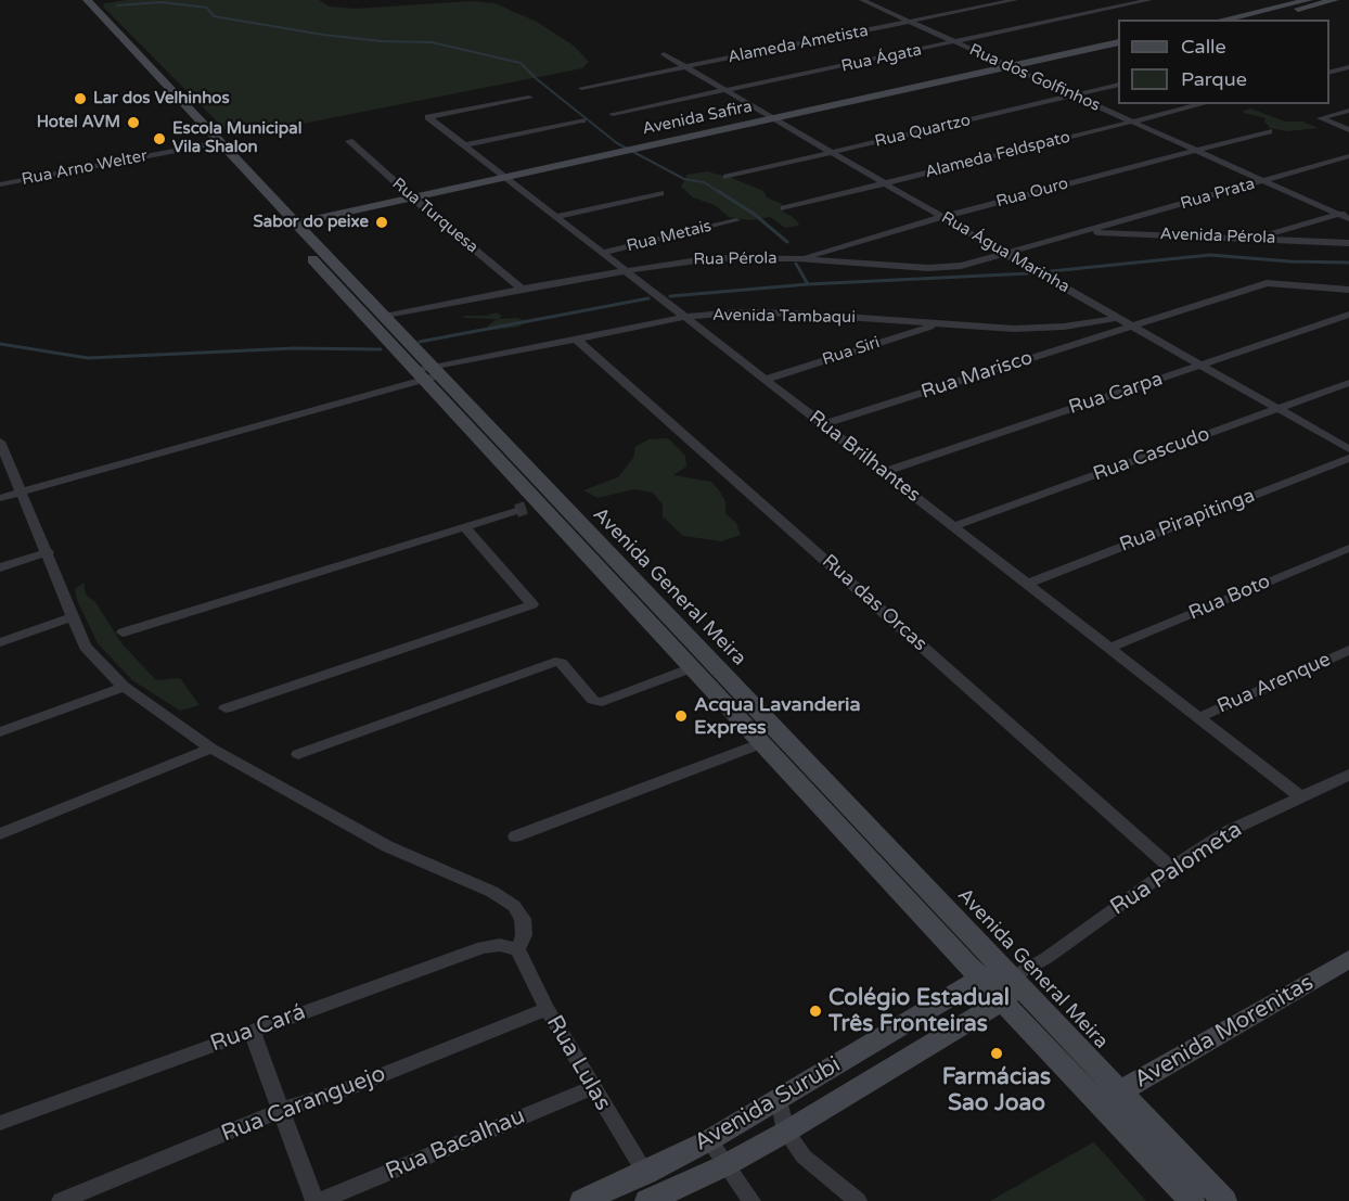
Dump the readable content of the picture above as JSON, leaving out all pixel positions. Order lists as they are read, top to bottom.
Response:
{
  "streets": {
    "main road": [
      "Avenida Safira",
      "Avenida General Meira",
      "Avenida Morenitas",
      "Avenida Surubi"
    ],
    "street": [
      "Alameda Ametista",
      "Rua Ágata",
      "Rua dos Golfinhos",
      "Rua Quartzo",
      "Alameda Feldspato",
      "Rua Arno Welter",
      "Rua Ouro",
      "Rua Prata",
      "Rua Turquesa",
      "Rua Metais",
      "Avenida Pérola",
      "Rua Água Marinha",
      "Rua Pérola",
      "Avenida Tambaqui",
      "Rua Siri",
      "Rua Marisco",
      "Rua Carpa",
      "Rua Cascudo",
      "Rua Brilhantes",
      "Rua Pirapitinga",
      "Rua Boto",
      "Rua das Orcas",
      "Rua Arenque",
      "Rua Palometa",
      "Rua Cará",
      "Rua Lulas",
      "Rua Caranguejo",
      "Rua Bacalhau"
    ]
  },
  "crossings": [
    ["Alameda Ametista", "Rua dos Golfinhos"],
    ["Alameda Ametista", "Rua Água Marinha"],
    ["Rua Ágata", "Rua dos Golfinhos"],
    ["Rua Ágata", "Rua Água Marinha"],
    ["Rua dos Golfinhos", "Avenida Safira"],
    ["Rua dos Golfinhos", "Rua Quartzo"],
    ["Rua dos Golfinhos", "Alameda Feldspato"],
    ["Rua dos Golfinhos", "Rua Ouro"],
    ["Rua dos Golfinhos", "Rua Prata"],
    ["Avenida Safira", "Rua Turquesa"],
    ["Avenida Safira", "Rua Água Marinha"],
    ["Avenida Safira", "Rua Brilhantes"],
    ["Avenida Safira", "Avenida General Meira"],
    ["Rua Quartzo", "Rua Água Marinha"],
    ["Alameda Feldspato", "Rua Água Marinha"],
    ["Rua Arno Welter", "Avenida General Meira"],
    ["Rua Ouro", "Rua Água Marinha"],
    ["Rua Ouro", "Rua Pérola"],
    ["Rua Prata", "Avenida Pérola"],
    ["Rua Prata", "Rua Pérola"],
    ["Rua Turquesa", "Rua Pérola"],
    ["Rua Metais", "Rua Brilhantes"],
    ["Avenida Pérola", "Rua Pérola"],
    ["Rua Água Marinha", "Rua Pérola"],
    ["Rua Água Marinha", "Avenida Tambaqui"],
    ["Rua Água Marinha", "Rua Marisco"],
    ["Rua Água Marinha", "Rua Carpa"],
    ["Rua Água Marinha", "Rua Cascudo"],
    ["Rua Pérola", "Rua Brilhantes"],
    ["Rua Pérola", "Avenida General Meira"],
    ["Avenida Tambaqui", "Rua Siri"],
    ["Avenida Tambaqui", "Rua Brilhantes"],
    ["Avenida Tambaqui", "Avenida General Meira"],
    ["Avenida Tambaqui", "Rua das Orcas"],
    ["Rua Siri", "Rua Brilhantes"],
    ["Rua Marisco", "Rua Brilhantes"],
    ["Rua Carpa", "Rua Brilhantes"],
    ["Rua Cascudo", "Rua Brilhantes"],
    ["Rua Brilhantes", "Rua Pirapitinga"],
    ["Rua Brilhantes", "Rua Boto"],
    ["Rua Brilhantes", "Rua Arenque"],
    ["Rua Brilhantes", "Rua Palometa"],
    ["Avenida General Meira", "Rua Palometa"],
    ["Avenida General Meira", "Avenida Morenitas"],
    ["Avenida General Meira", "Avenida Surubi"],
    ["Rua das Orcas", "Rua Palometa"],
    ["Rua Cará", "Rua Lulas"],
    ["Rua Lulas", "Rua Caranguejo"],
    ["Rua Lulas", "Avenida Surubi"],
    ["Rua Lulas", "Rua Bacalhau"]
  ],
  "places": [
    "Lar dos Velhinhos",
    "Hotel AVM",
    "Escola Municipal Vila Shalon",
    "Sabor do peixe",
    "Acqua Lavanderia Express",
    "Colégio Estadual Três Fronteiras",
    "Farmácias Sao Joao"
  ],
  "legend": ["Calle", "Parque"]
}
